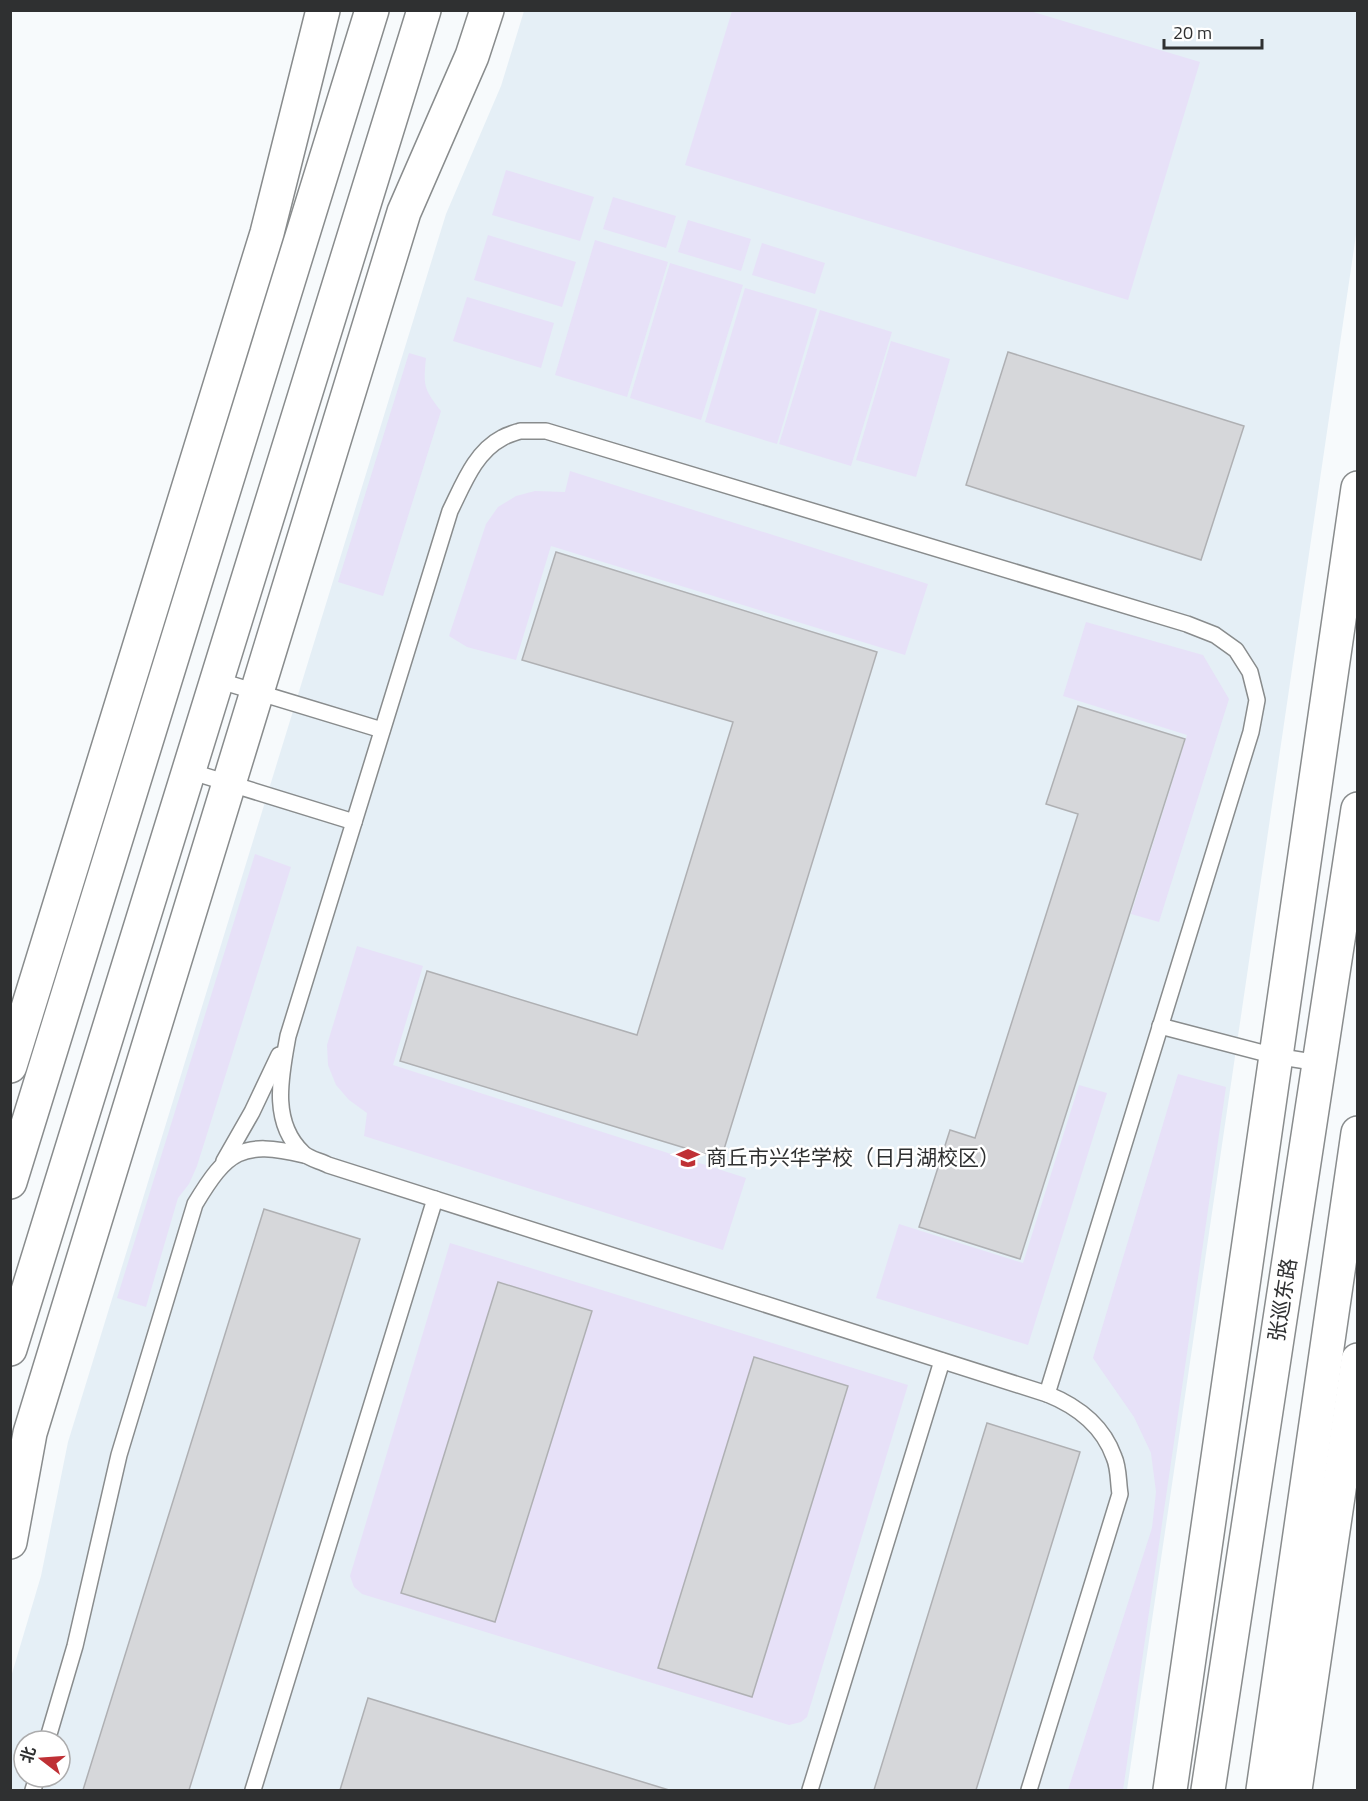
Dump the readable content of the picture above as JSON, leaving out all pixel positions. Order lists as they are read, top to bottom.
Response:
{
  "streets": {
    "main road": ["张巡东路"]
  },
  "places": {
    "school or university": ["商丘市兴华学校（日月湖校区）"]
  },
  "scale_bar": "20 m",
  "north": "left"
}
